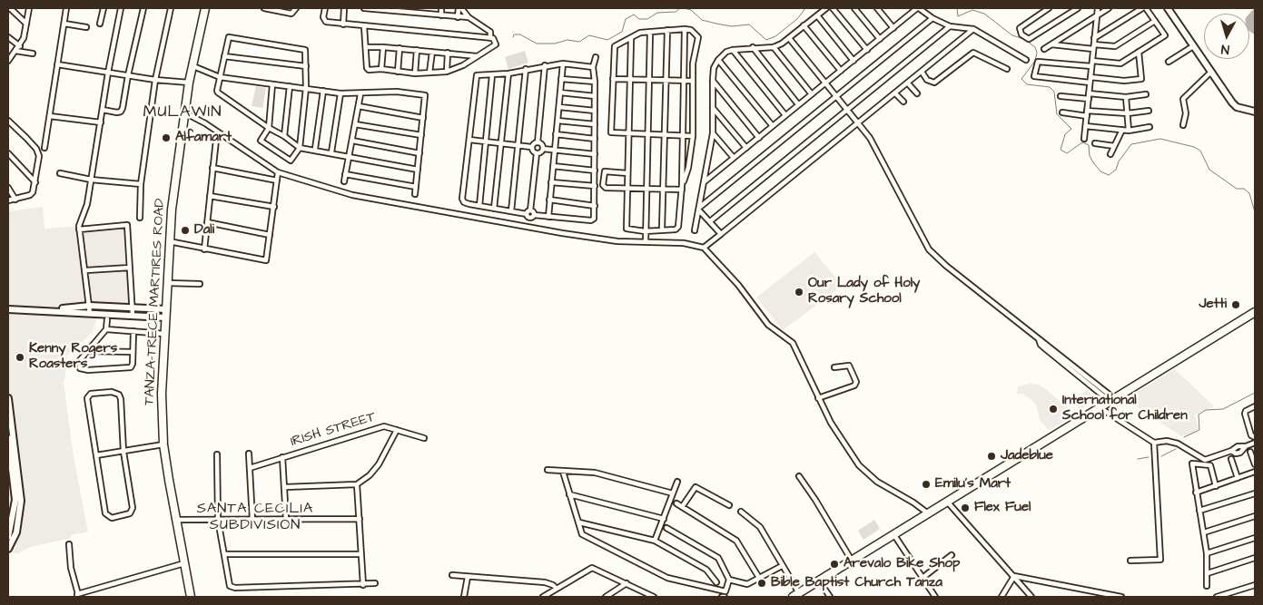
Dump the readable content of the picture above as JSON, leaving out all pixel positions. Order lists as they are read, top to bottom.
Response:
{
  "streets": {
    "main road": ["TANZA-TRECE MARTIRES ROAD"],
    "street": ["IRISH STREET"]
  },
  "districts": ["MULAWIN", "SANTA CECILIA SUBDIVISION"],
  "places": [
    "Alfamart",
    "Dali",
    "Our Lady of Holy Rosary School",
    "Jetti",
    "Kenny Rogers Roasters",
    "International School for Children",
    "Jadeblue",
    "Emilu's Mart",
    "Flex Fuel",
    "Arevalo Bike Shop",
    "Bible Baptist Church Tanza"
  ],
  "north": "bottom"
}
